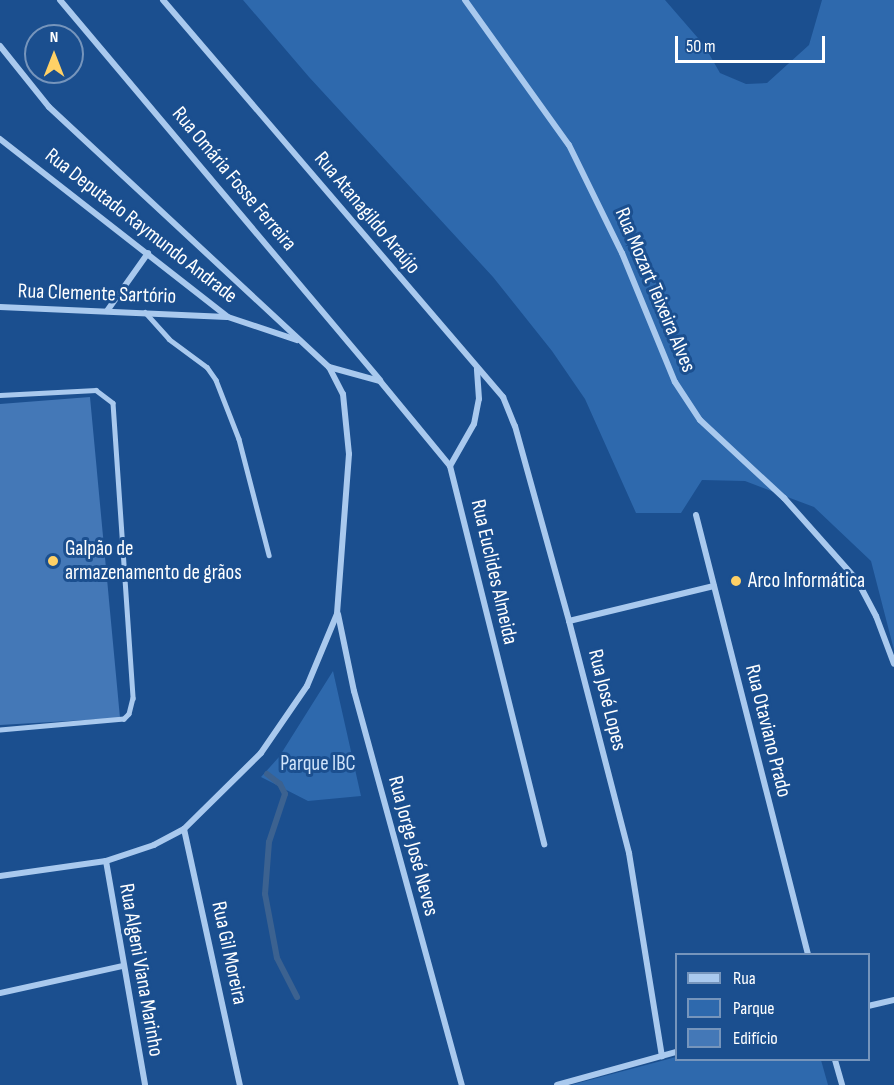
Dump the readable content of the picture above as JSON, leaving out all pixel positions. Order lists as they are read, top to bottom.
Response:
{
  "streets": {
    "street": [
      "Rua Omária Fosse Ferreira",
      "Rua Atanagildo Araújo",
      "Rua Deputado Raymundo Andrade",
      "Rua Mozart Teixeira Alves",
      "Rua Clemente Sartório",
      "Rua Euclides Almeida",
      "Rua José Lopes",
      "Rua Otaviano Prado",
      "Rua Jorge José Neves",
      "Rua Gil Moreira",
      "Rua Algeni Viana Marinho"
    ]
  },
  "crossings": [
    ["Rua Omária Fosse Ferreira", "Rua Euclides Almeida"],
    ["Rua Atanagildo Araújo", "Rua José Lopes"],
    ["Rua Deputado Raymundo Andrade", "Rua Clemente Sartório"]
  ],
  "parks": ["Parque IBC"],
  "places": ["Galpão de armazenamento de grãos", "Arco Informática"],
  "legend": ["Rua", "Parque", "Edifício"],
  "scale_bar": "50 m",
  "north": "top"
}
